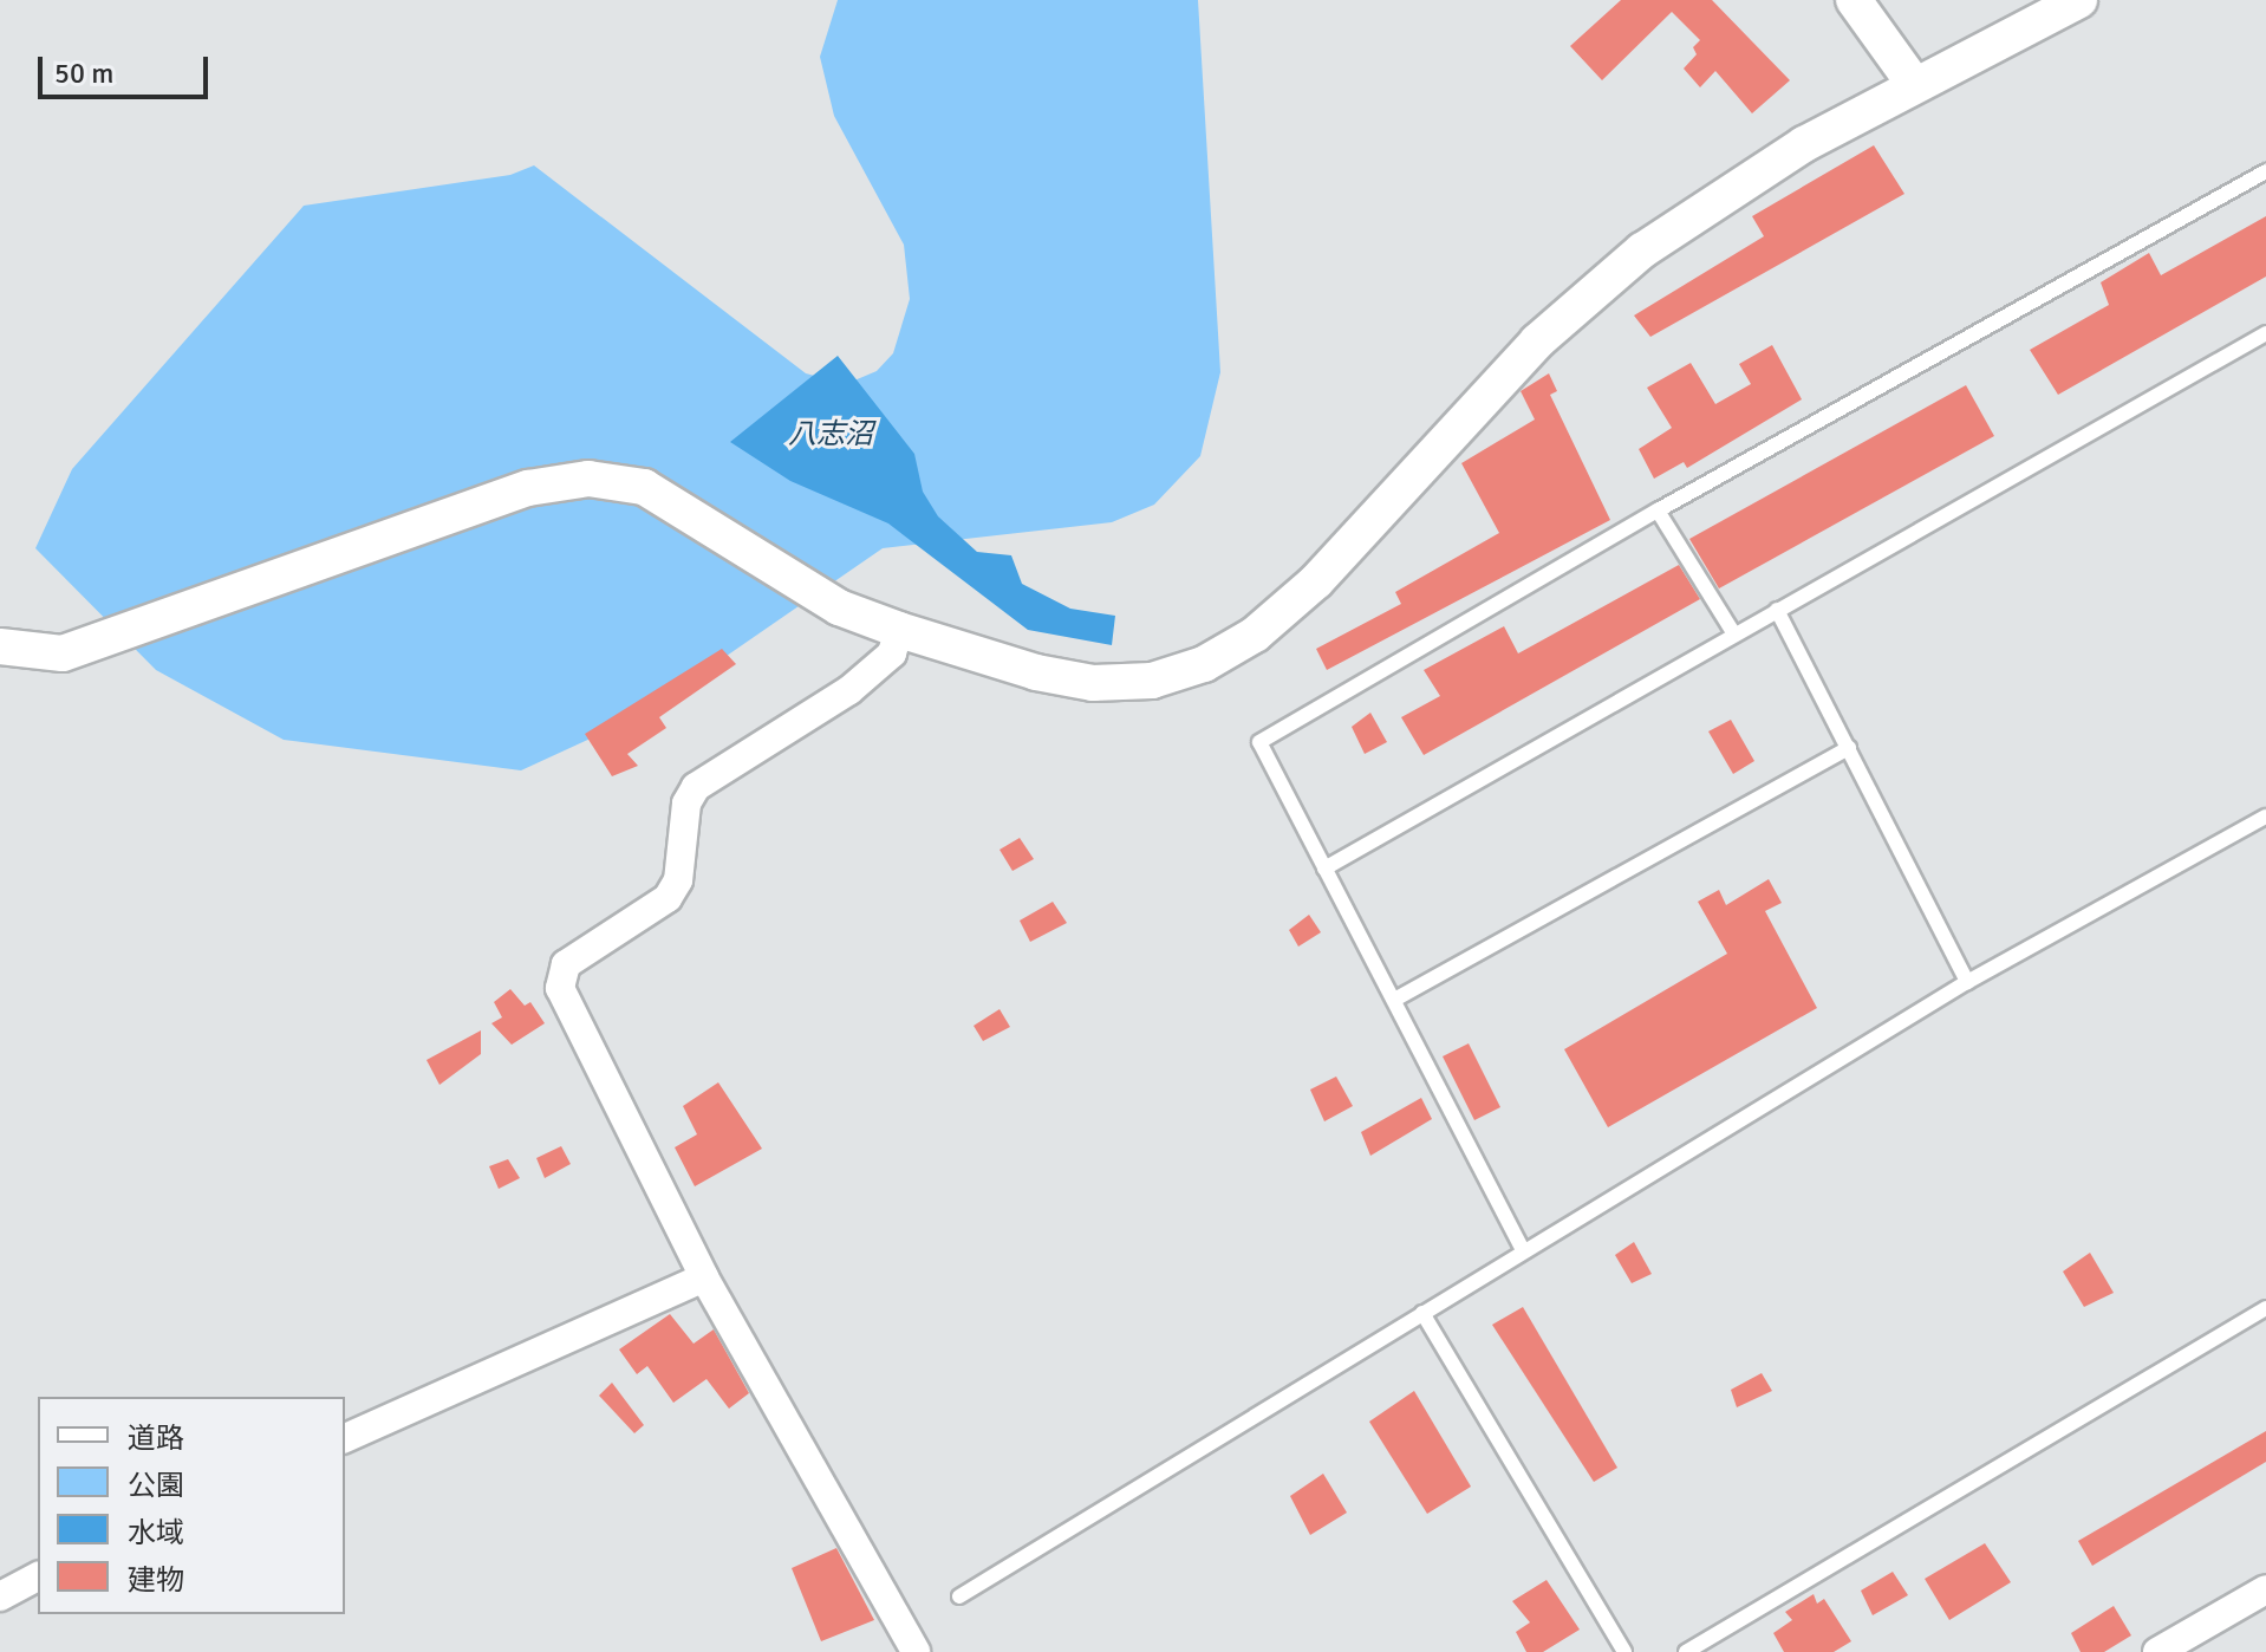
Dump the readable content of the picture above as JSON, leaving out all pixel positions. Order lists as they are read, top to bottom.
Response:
{
  "water": ["八志沼"],
  "legend": [
    "道路",
    "公園",
    "水域",
    "建物"
  ],
  "scale_bar": "50 m"
}
